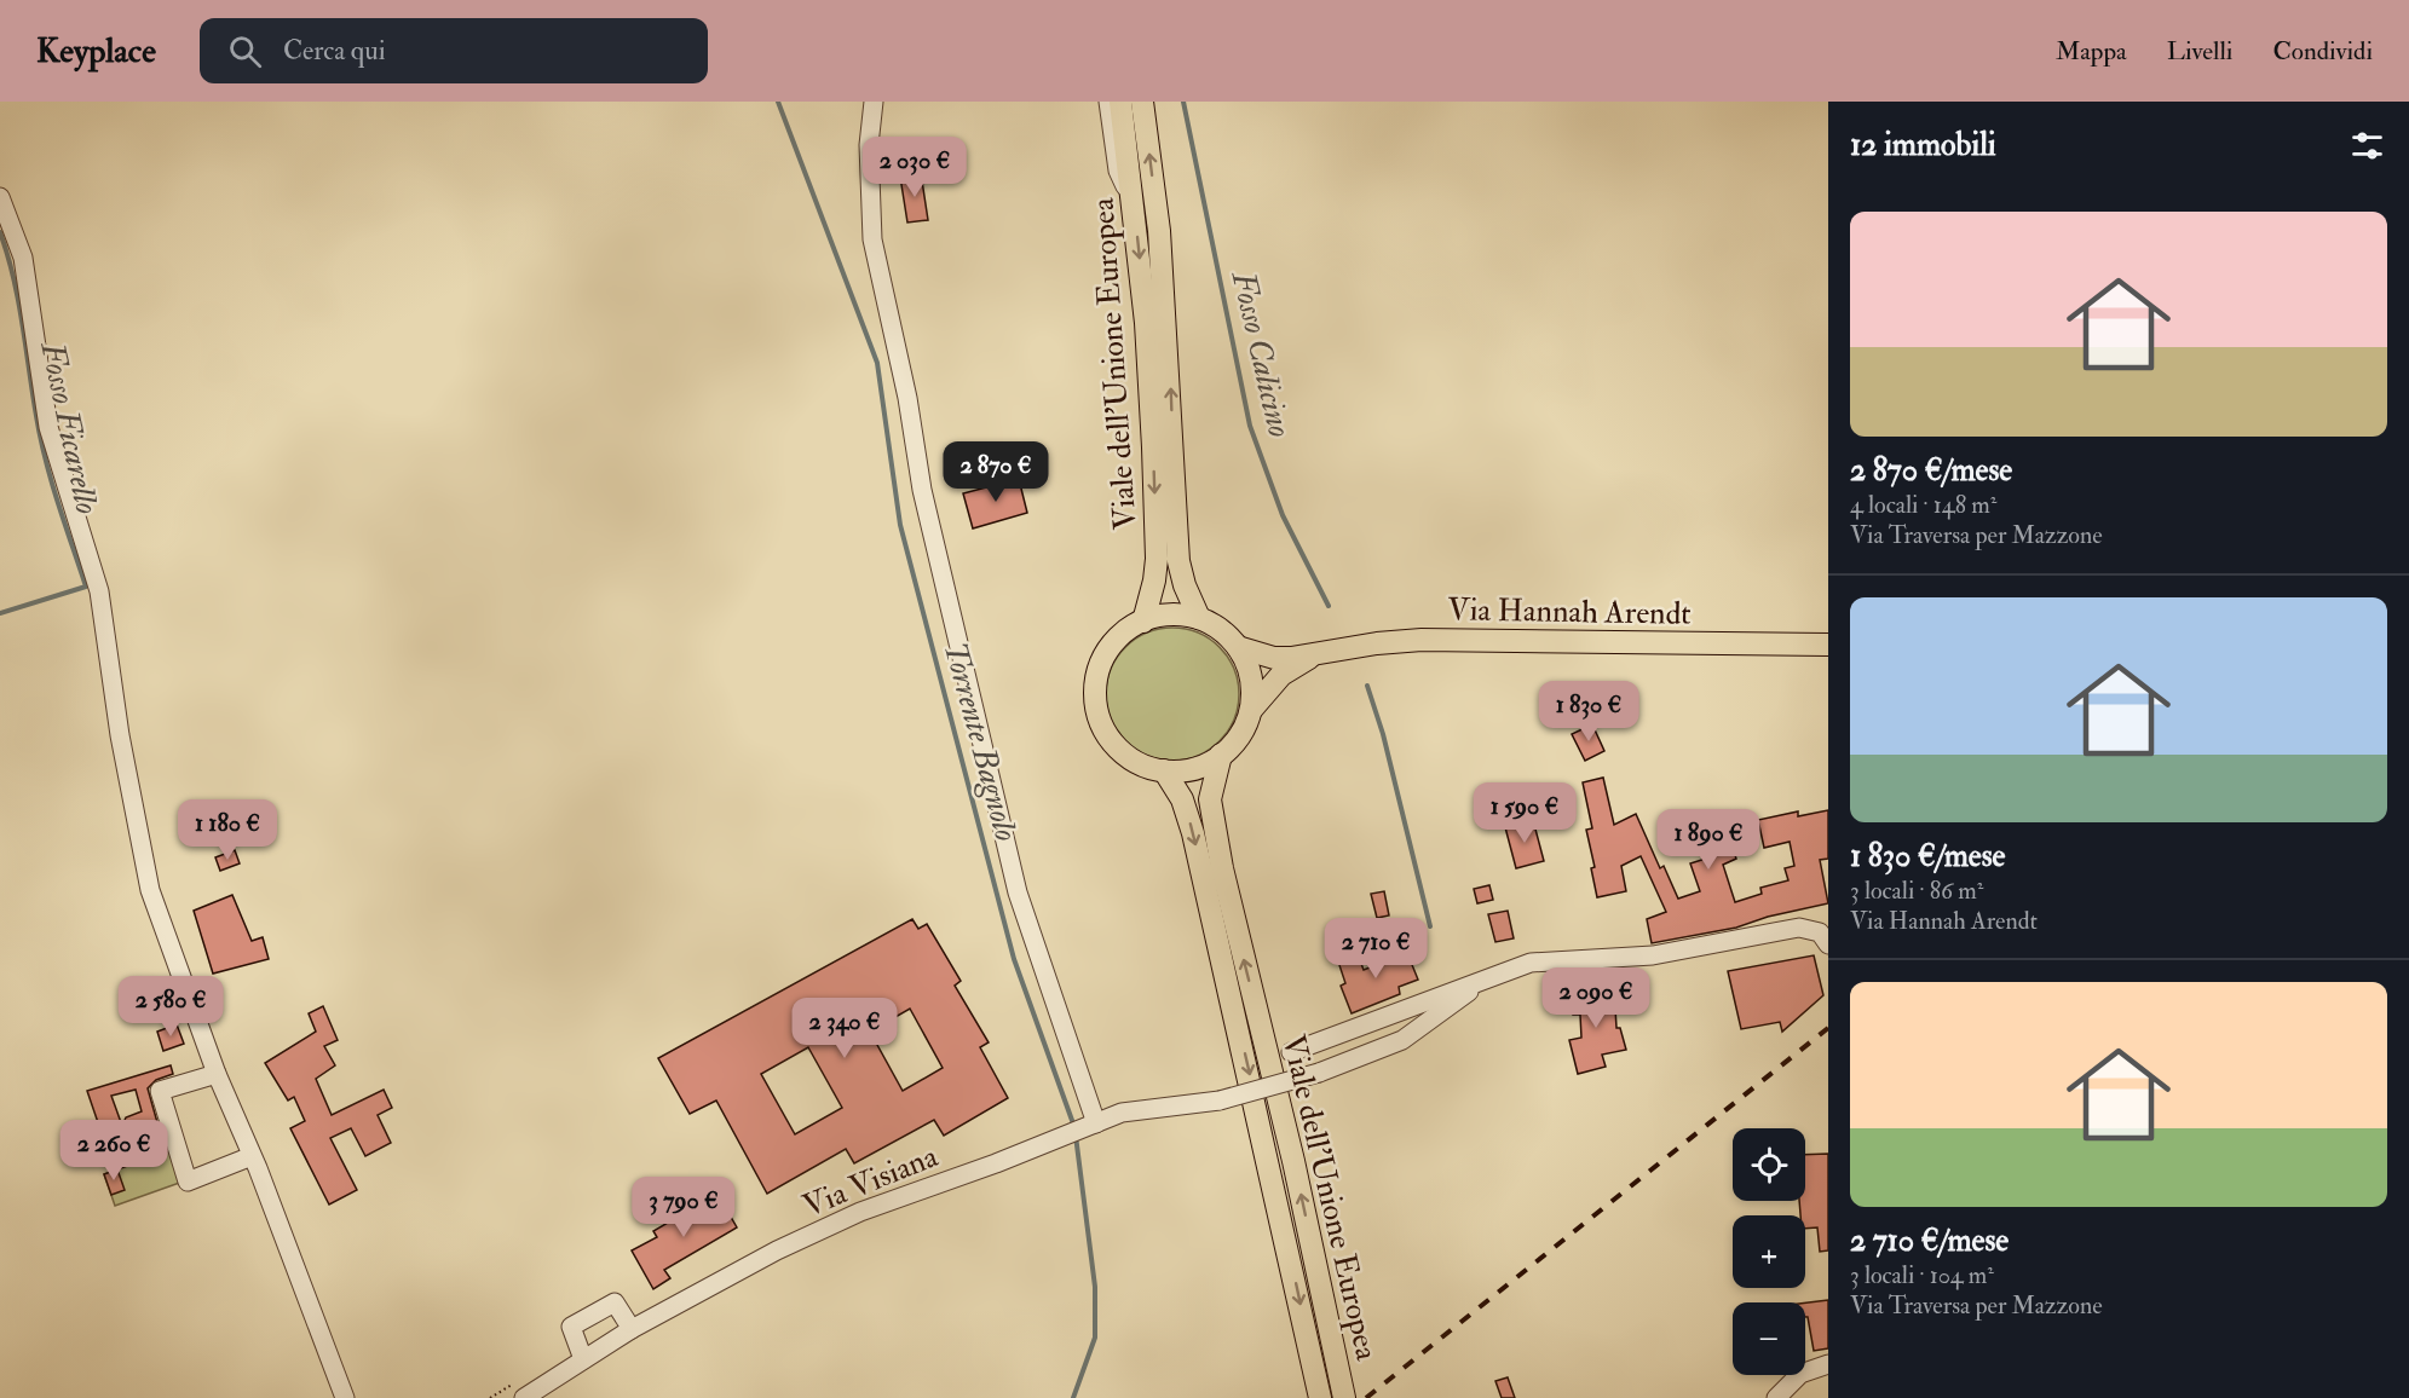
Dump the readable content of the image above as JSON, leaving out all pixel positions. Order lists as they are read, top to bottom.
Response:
{
  "streets": {
    "main road": ["Viale dell'Unione Europea", "Via Hannah Arendt"],
    "street": ["Via Visiana"]
  },
  "water": ["Fosso Calicino", "Fosso Ficarello", "Torrente Bagnolo"],
  "page": {
    "header": "Keyplace",
    "search": "Cerca qui",
    "nav": ["Mappa", "Livelli", "Condividi"],
    "heading": "12 immobili",
    "price": [
      "2 030 €",
      "2 870 €",
      "1 830 €",
      "1 590 €",
      "1 180 €",
      "1 890 €",
      "2 710 €",
      "2 090 €",
      "2 580 €",
      "2 340 €",
      "2 260 €",
      "3 790 €"
    ],
    "list": [
      {
        "name": "2 870 €/mese",
        "note": "4 locali · 148 m² · Via Traversa per Mazzone"
      },
      {
        "name": "1 830 €/mese",
        "note": "3 locali · 86 m² · Via Hannah Arendt"
      },
      {
        "name": "2 710 €/mese",
        "note": "3 locali · 104 m² · Via Traversa per Mazzone"
      }
    ],
    "map_buttons": ["+", "−"]
  }
}
